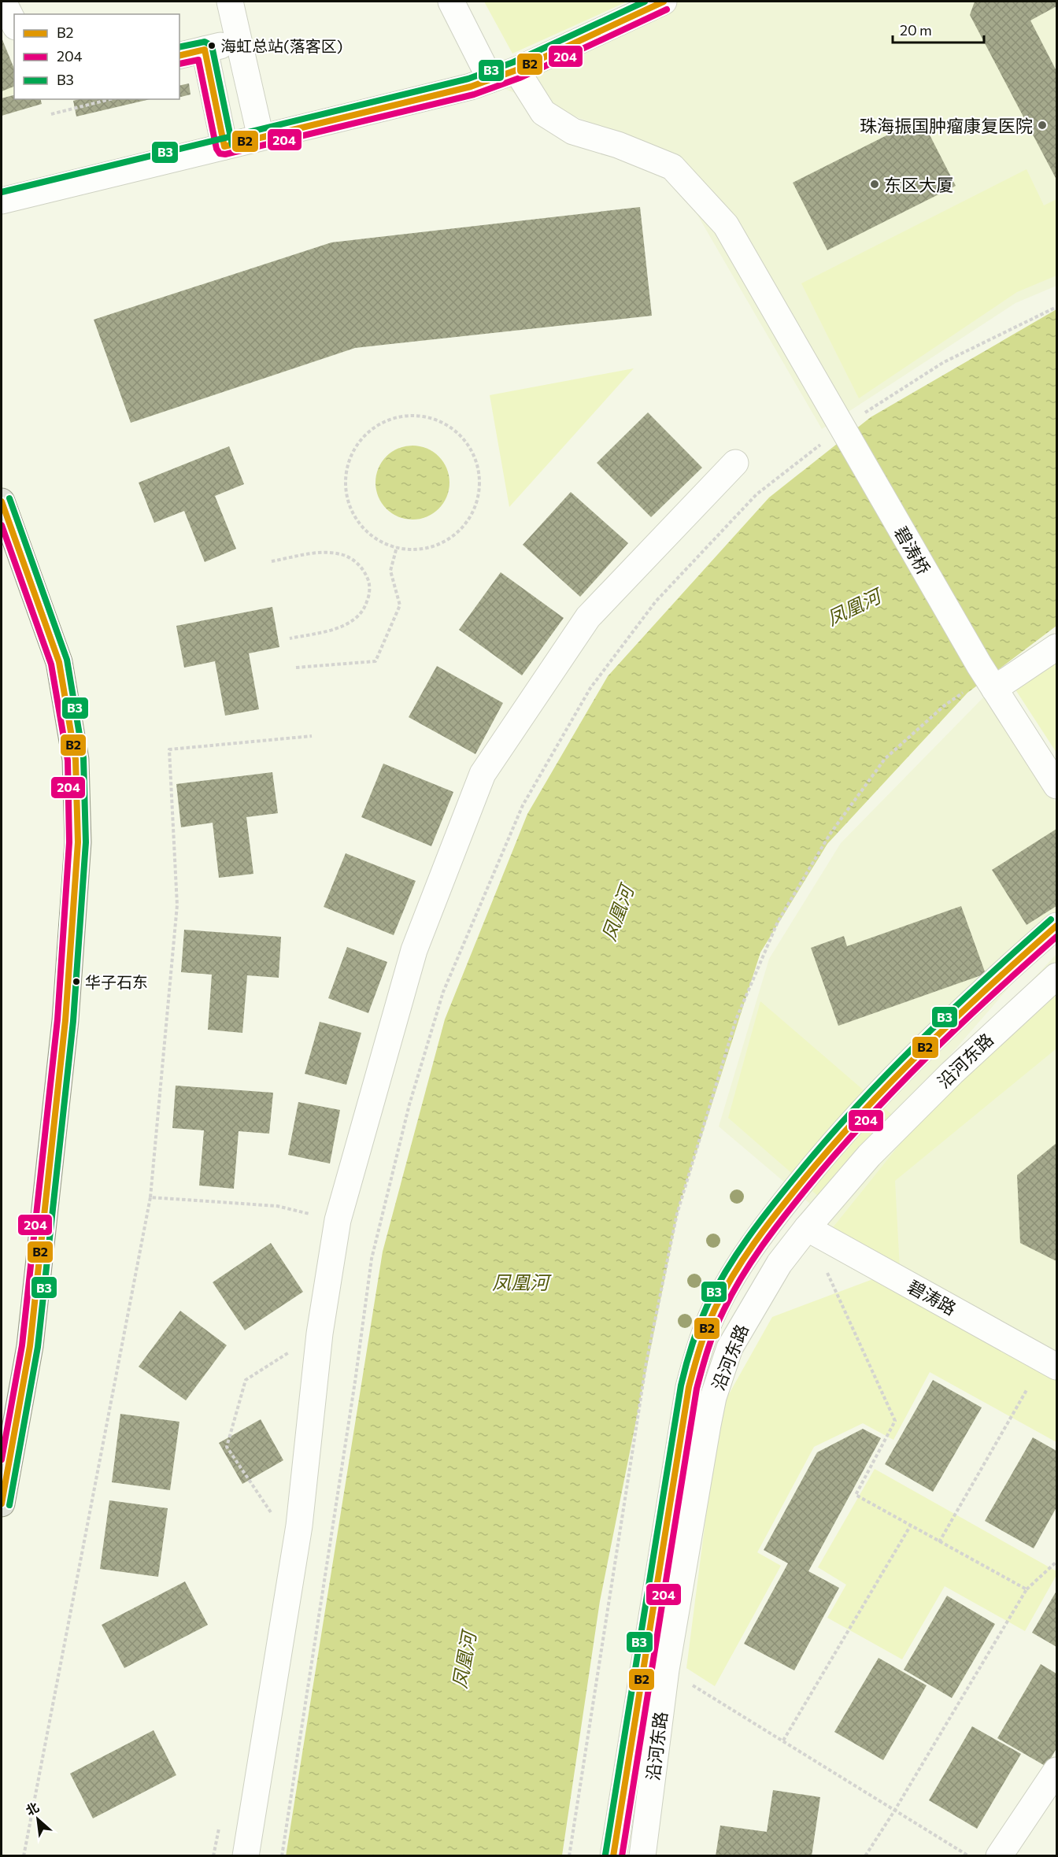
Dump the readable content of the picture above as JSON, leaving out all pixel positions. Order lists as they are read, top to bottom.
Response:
{
  "streets": {
    "street": ["碧涛桥", "沿河东路", "碧涛路"]
  },
  "crossings": [
    ["沿河东路", "碧涛路"]
  ],
  "water": ["凤凰河"],
  "places": [
    "海虹总站(落客区)",
    "珠海振国肿瘤康复医院",
    "东区大厦",
    "华子石东"
  ],
  "lines": ["transit line B2", "transit line B3", "transit line 204"],
  "legend": ["B2", "204", "B3"],
  "scale_bar": "20 m",
  "north": "top left"
}
